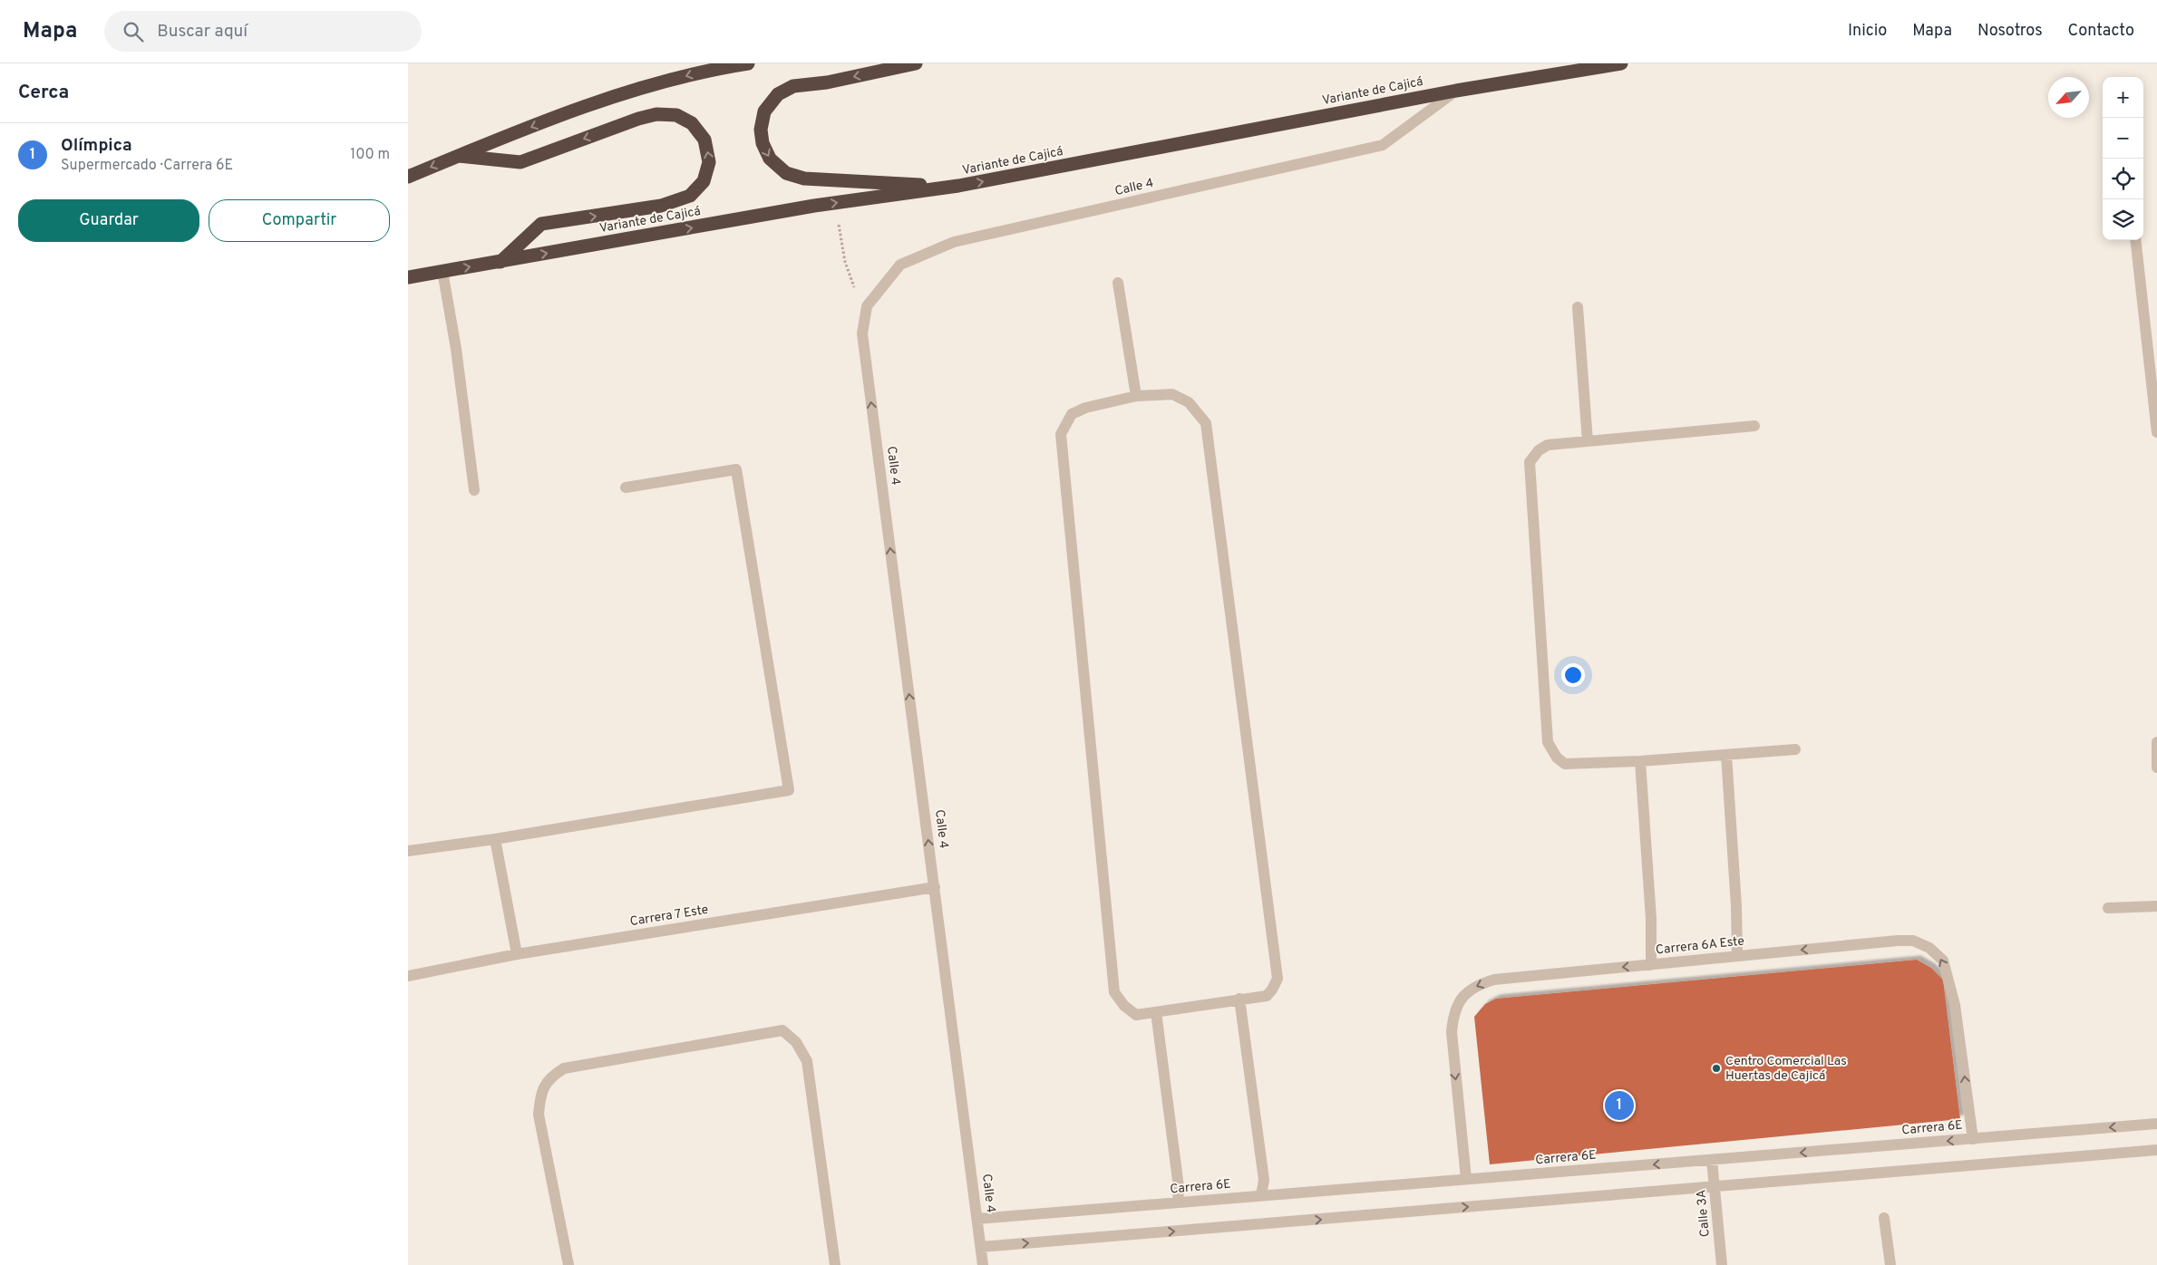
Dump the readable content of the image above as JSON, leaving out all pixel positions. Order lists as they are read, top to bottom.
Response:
{
  "streets": {
    "highway": ["Variante de Cajicá"],
    "street": [
      "Calle 4",
      "Carrera 7 Este",
      "Carrera 6A Este",
      "Carrera 6E",
      "Calle 3A"
    ]
  },
  "crossings": [
    ["Variante de Cajicá", "Calle 4"],
    ["Calle 4", "Carrera 7 Este"],
    ["Calle 4", "Carrera 6E"],
    ["Carrera 6A Este", "Carrera 6E"],
    ["Carrera 6E", "Calle 3A"]
  ],
  "one_way": ["Variante de Cajicá", "Calle 4"],
  "places": ["Centro Comercial Las Huertas de Cajicá"],
  "north": "bottom left",
  "page": {
    "header": "Mapa",
    "search": "Buscar aquí",
    "nav": [
      "Inicio",
      "Mapa",
      "Nosotros",
      "Contacto"
    ],
    "heading": "Cerca",
    "map_buttons": ["+", "−"],
    "list": [
      {
        "mark": "1",
        "name": "Olímpica",
        "note": "Supermercado · Carrera 6E",
        "value": "100 m"
      }
    ],
    "buttons": ["Guardar", "Compartir"],
    "pins": "1"
  }
}
